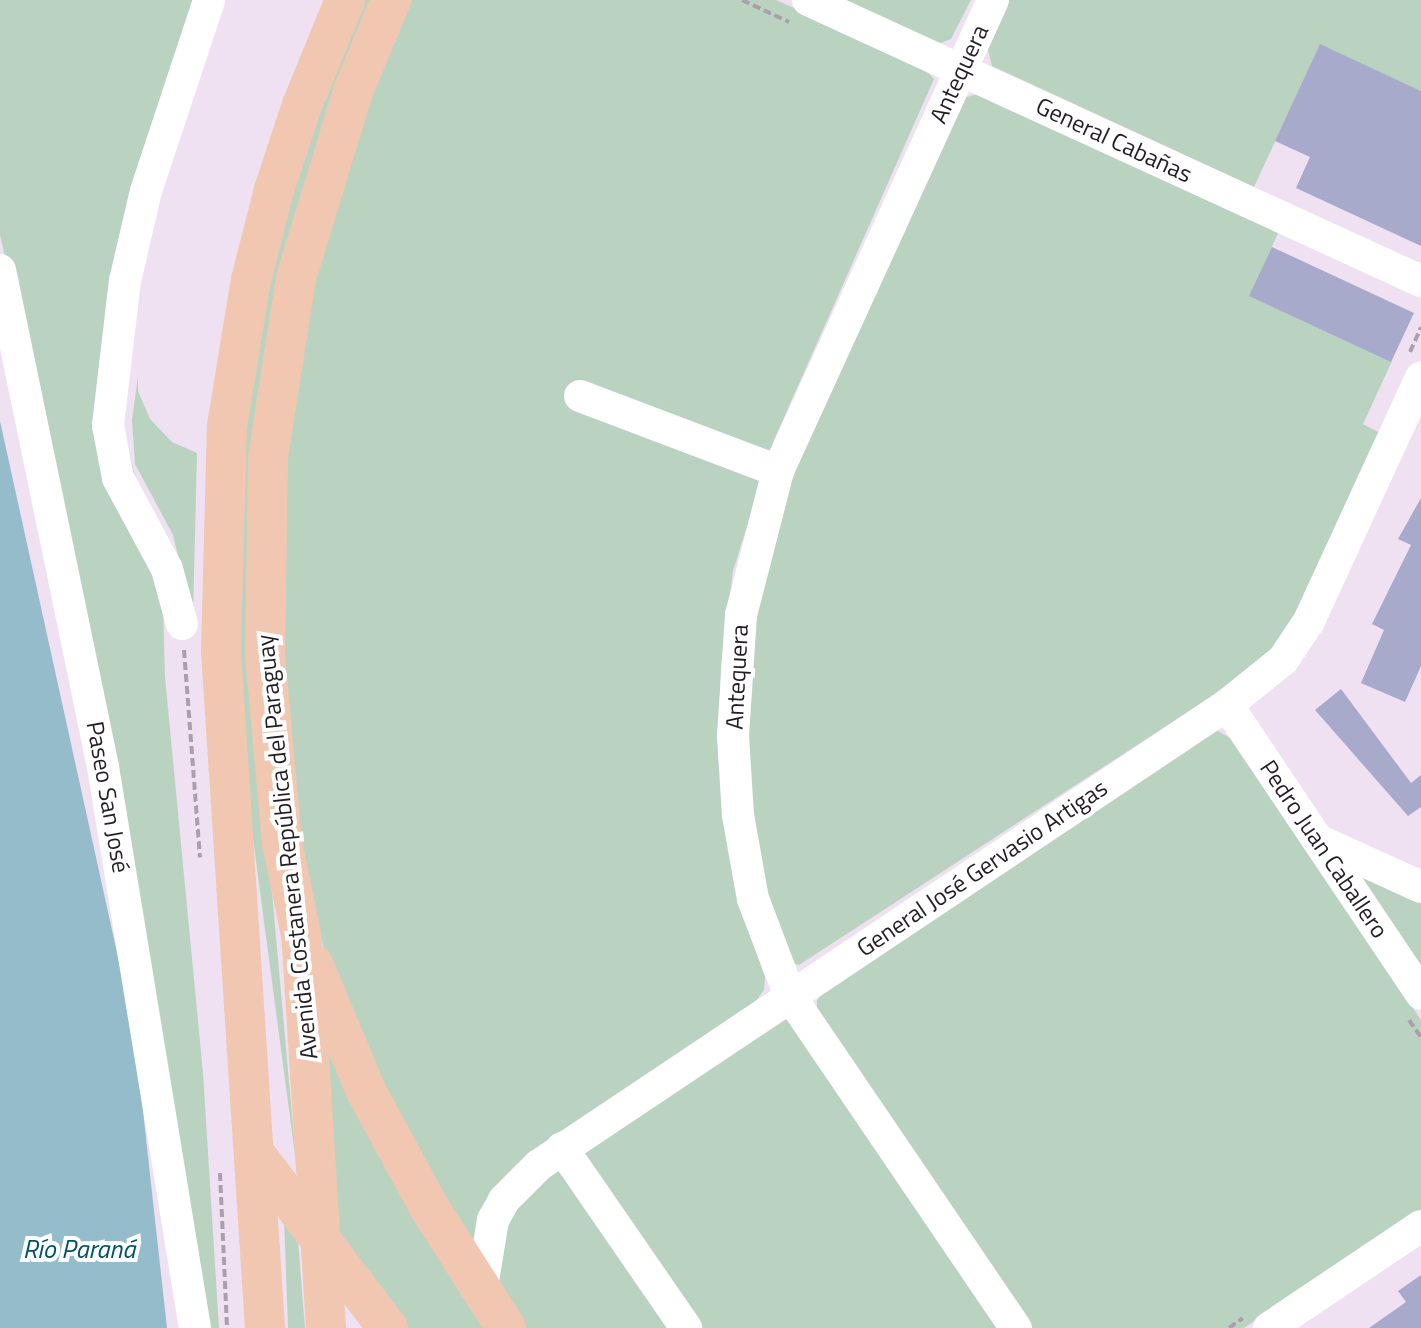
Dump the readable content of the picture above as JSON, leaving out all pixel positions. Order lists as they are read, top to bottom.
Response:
{
  "streets": {
    "main road": ["Avenida Costanera República del Paraguay"],
    "street": [
      "Antequera",
      "General Cabañas",
      "Paseo San José",
      "Pedro Juan Caballero",
      "General José Gervasio Artigas"
    ]
  },
  "crossings": [
    ["Antequera", "General Cabañas"],
    ["Antequera", "General José Gervasio Artigas"],
    ["Pedro Juan Caballero", "General José Gervasio Artigas"]
  ],
  "water": ["Río Paraná"]
}
